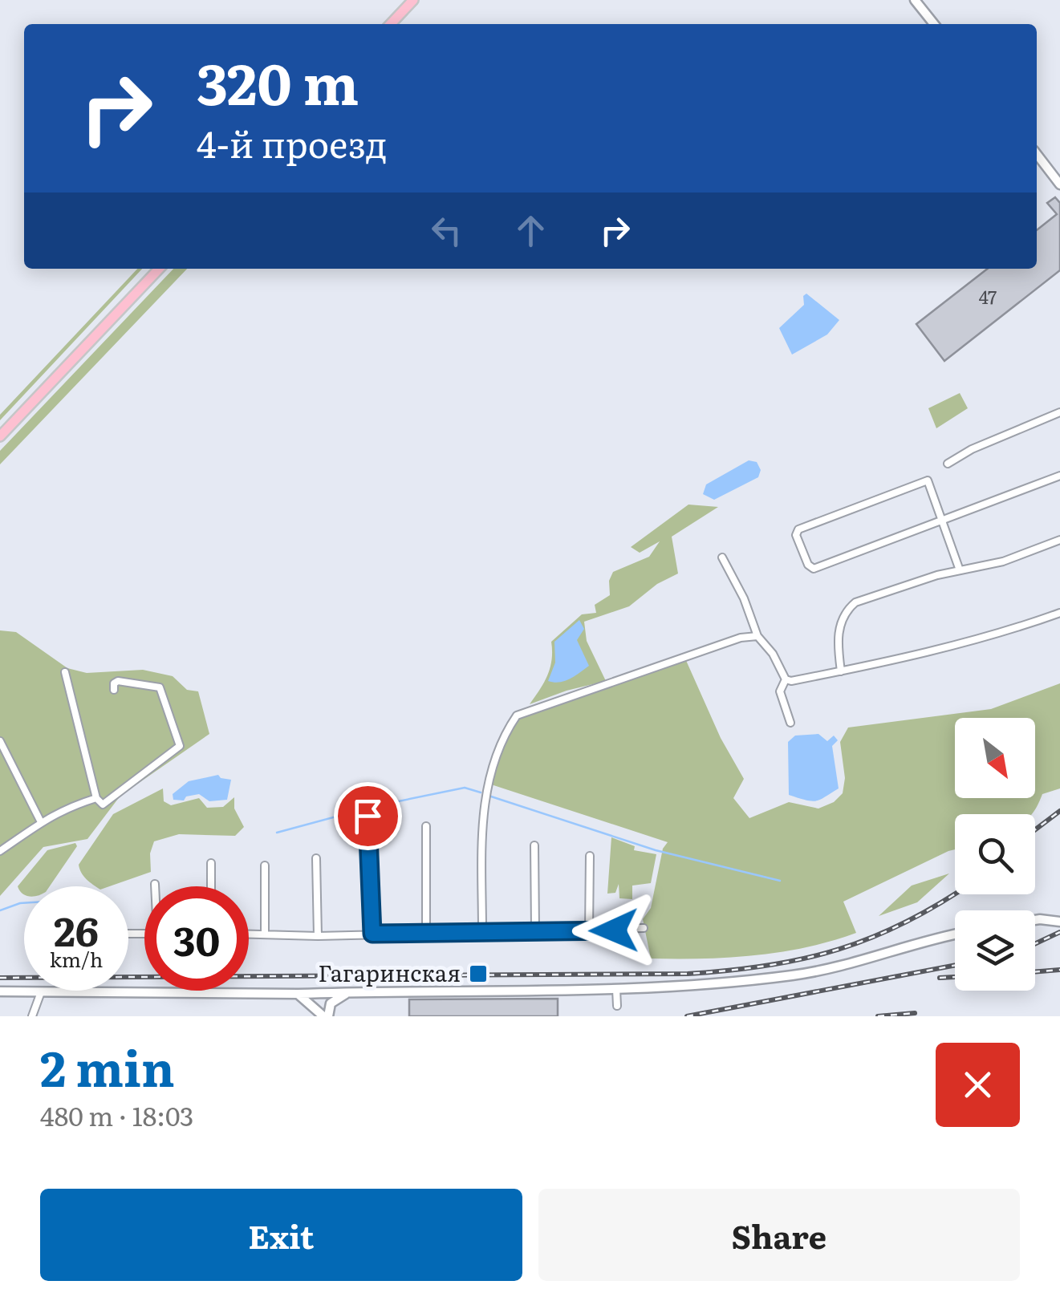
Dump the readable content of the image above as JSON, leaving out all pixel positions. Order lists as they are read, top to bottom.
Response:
{
  "places": {
    "transit": ["Гагаринская"]
  },
  "house_numbers": ["47"],
  "north": "bottom right",
  "page": {
    "turn": ["320 m", "4-й проезд"],
    "speed": "26 km/h",
    "limit": "30",
    "heading": ["2 min", "480 m · 18:03"],
    "buttons": ["Exit", "Share"]
  }
}
